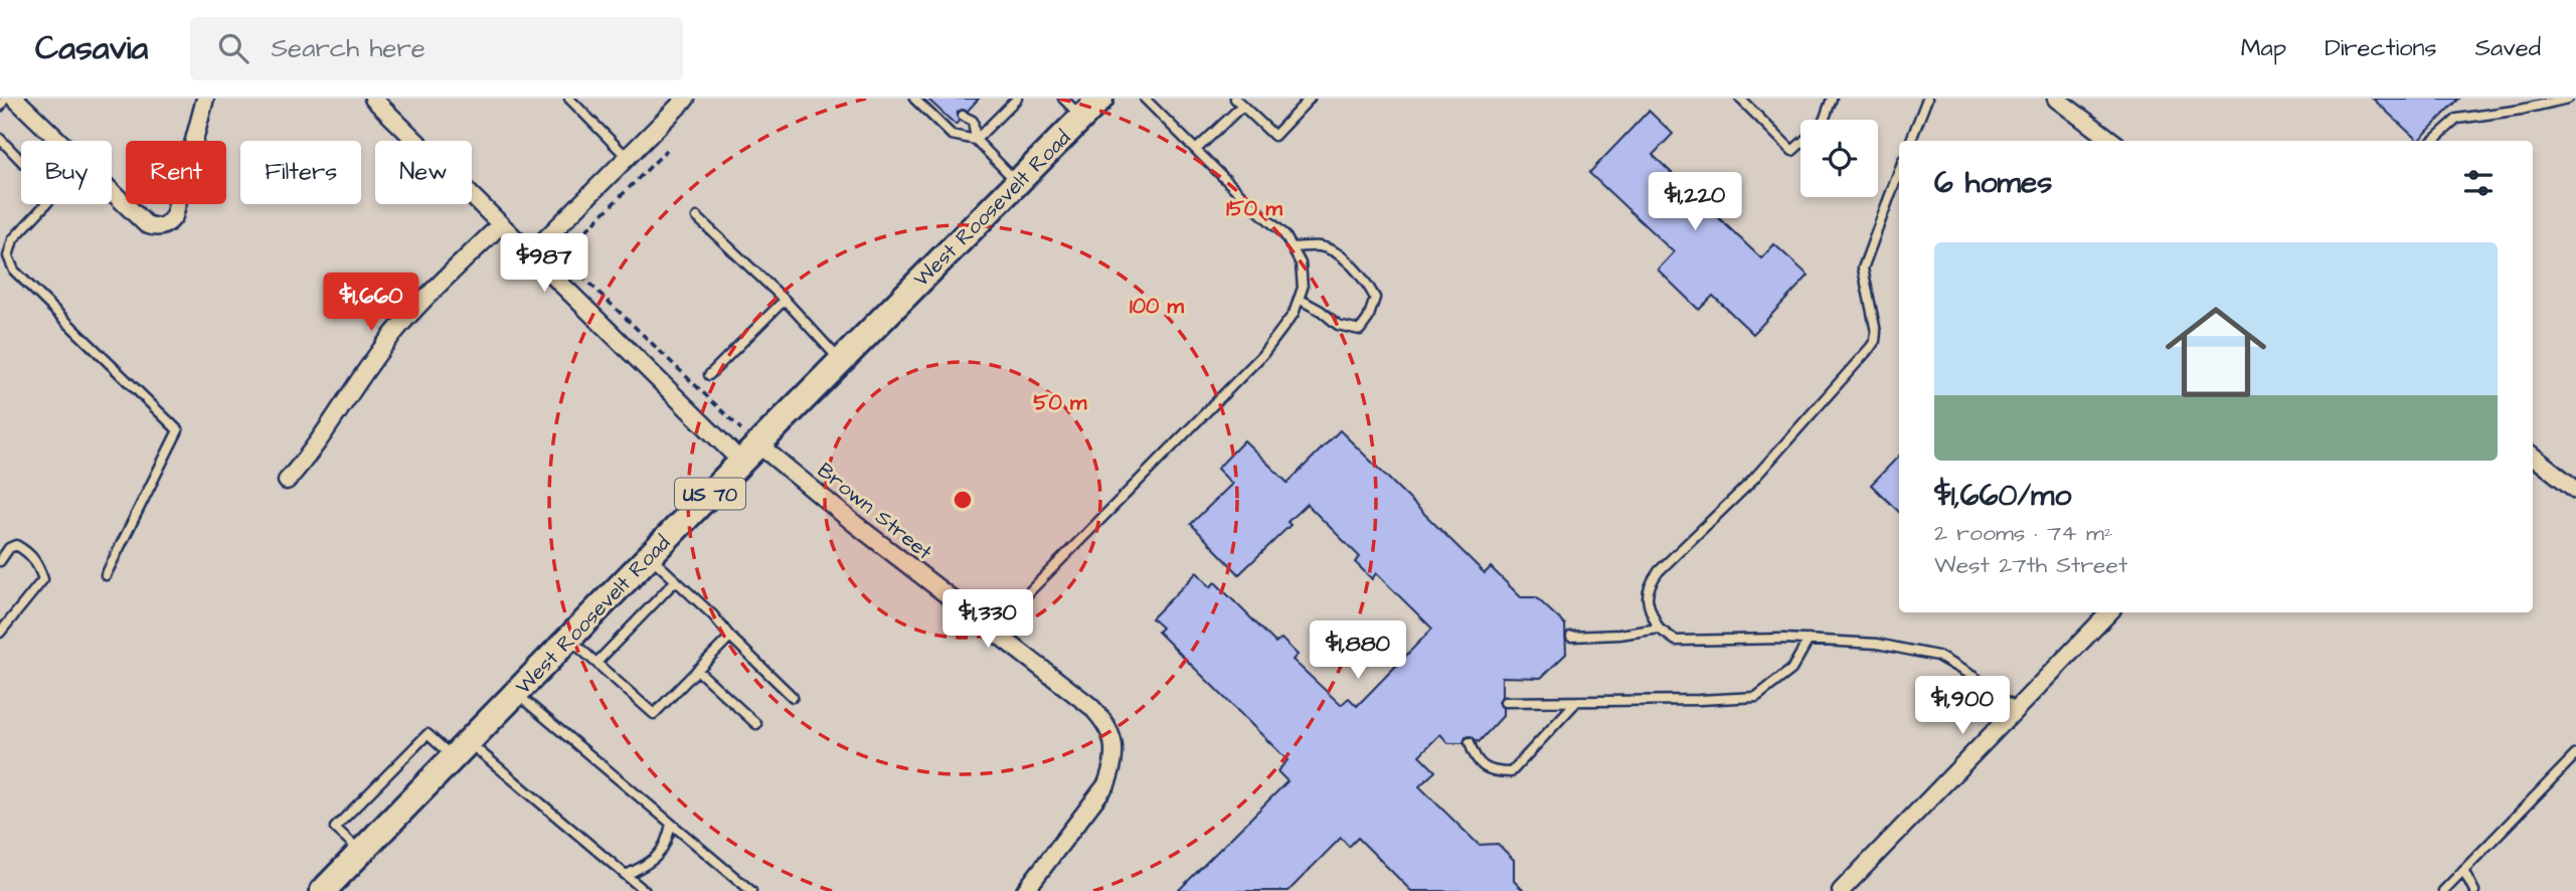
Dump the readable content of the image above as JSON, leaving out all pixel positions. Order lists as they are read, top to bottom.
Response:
{
  "streets": {
    "main road": ["West Roosevelt Road", "US 70"],
    "street": ["Brown Street"]
  },
  "crossings": [
    ["West Roosevelt Road", "Brown Street"]
  ],
  "page": {
    "header": "Casavia",
    "search": "Search here",
    "nav": ["Map", "Directions", "Saved"],
    "chip": [
      "Buy",
      "Rent",
      "Filters",
      "New"
    ],
    "heading": "6 homes",
    "price": [
      "$1,220",
      "$987",
      "$1,660",
      "$1,330",
      "$1,880",
      "$1,900"
    ],
    "list": [
      {
        "name": "$1,660/mo",
        "note": "2 rooms · 74 m² · West 27th Street"
      }
    ]
  },
  "rings": ["150 m", "100 m", "50 m"]
}
